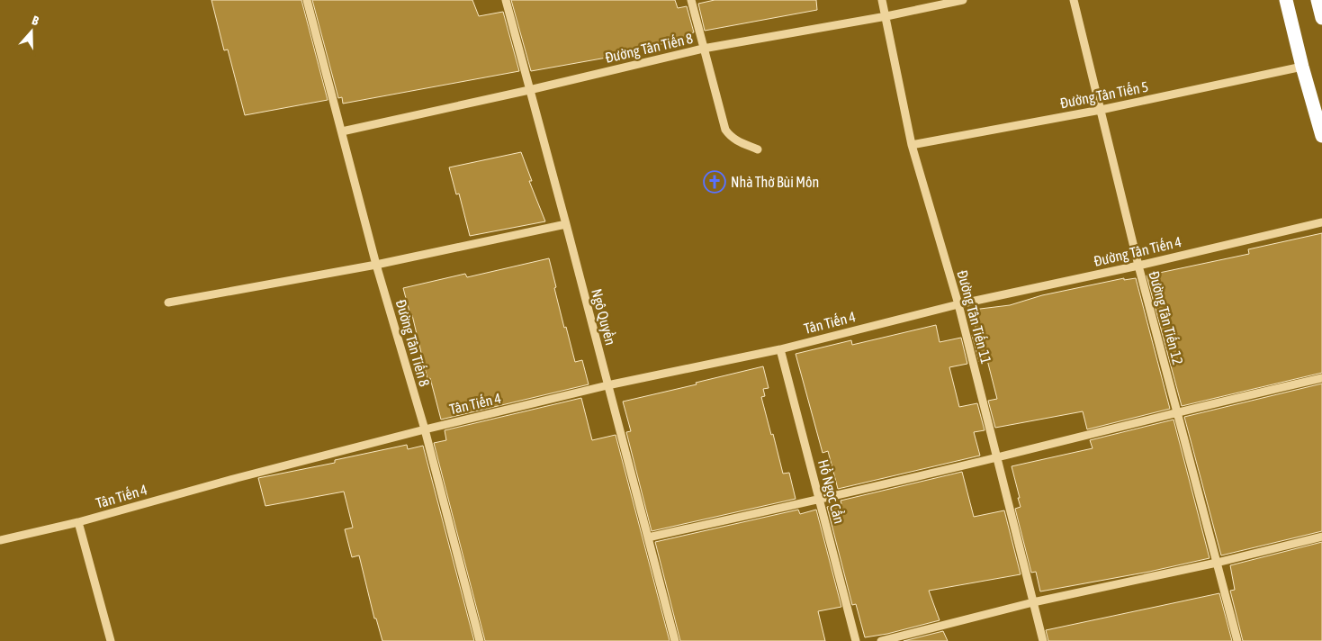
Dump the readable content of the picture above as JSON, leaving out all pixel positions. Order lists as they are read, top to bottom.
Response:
{
  "streets": {
    "street": [
      "Đường Tân Tiến 8",
      "Đường Tân Tiến 5",
      "Đường Tân Tiến 4",
      "Ngô Quyền",
      "Đường Tân Tiến 11",
      "Đường Tân Tiến 12",
      "Tân Tiến 4",
      "Hồ Ngọc Cẩn"
    ]
  },
  "crossings": [
    ["Đường Tân Tiến 8", "Ngô Quyền"],
    ["Đường Tân Tiến 8", "Đường Tân Tiến 11"],
    ["Đường Tân Tiến 8", "Tân Tiến 4"],
    ["Đường Tân Tiến 5", "Đường Tân Tiến 11"],
    ["Đường Tân Tiến 5", "Đường Tân Tiến 12"],
    ["Đường Tân Tiến 4", "Đường Tân Tiến 11"],
    ["Đường Tân Tiến 4", "Đường Tân Tiến 12"],
    ["Đường Tân Tiến 4", "Tân Tiến 4"],
    ["Ngô Quyền", "Tân Tiến 4"],
    ["Đường Tân Tiến 11", "Tân Tiến 4"],
    ["Tân Tiến 4", "Hồ Ngọc Cẩn"]
  ],
  "places": {
    "church": ["Nhà Thờ Bùi Môn"]
  },
  "north": "top"
}
